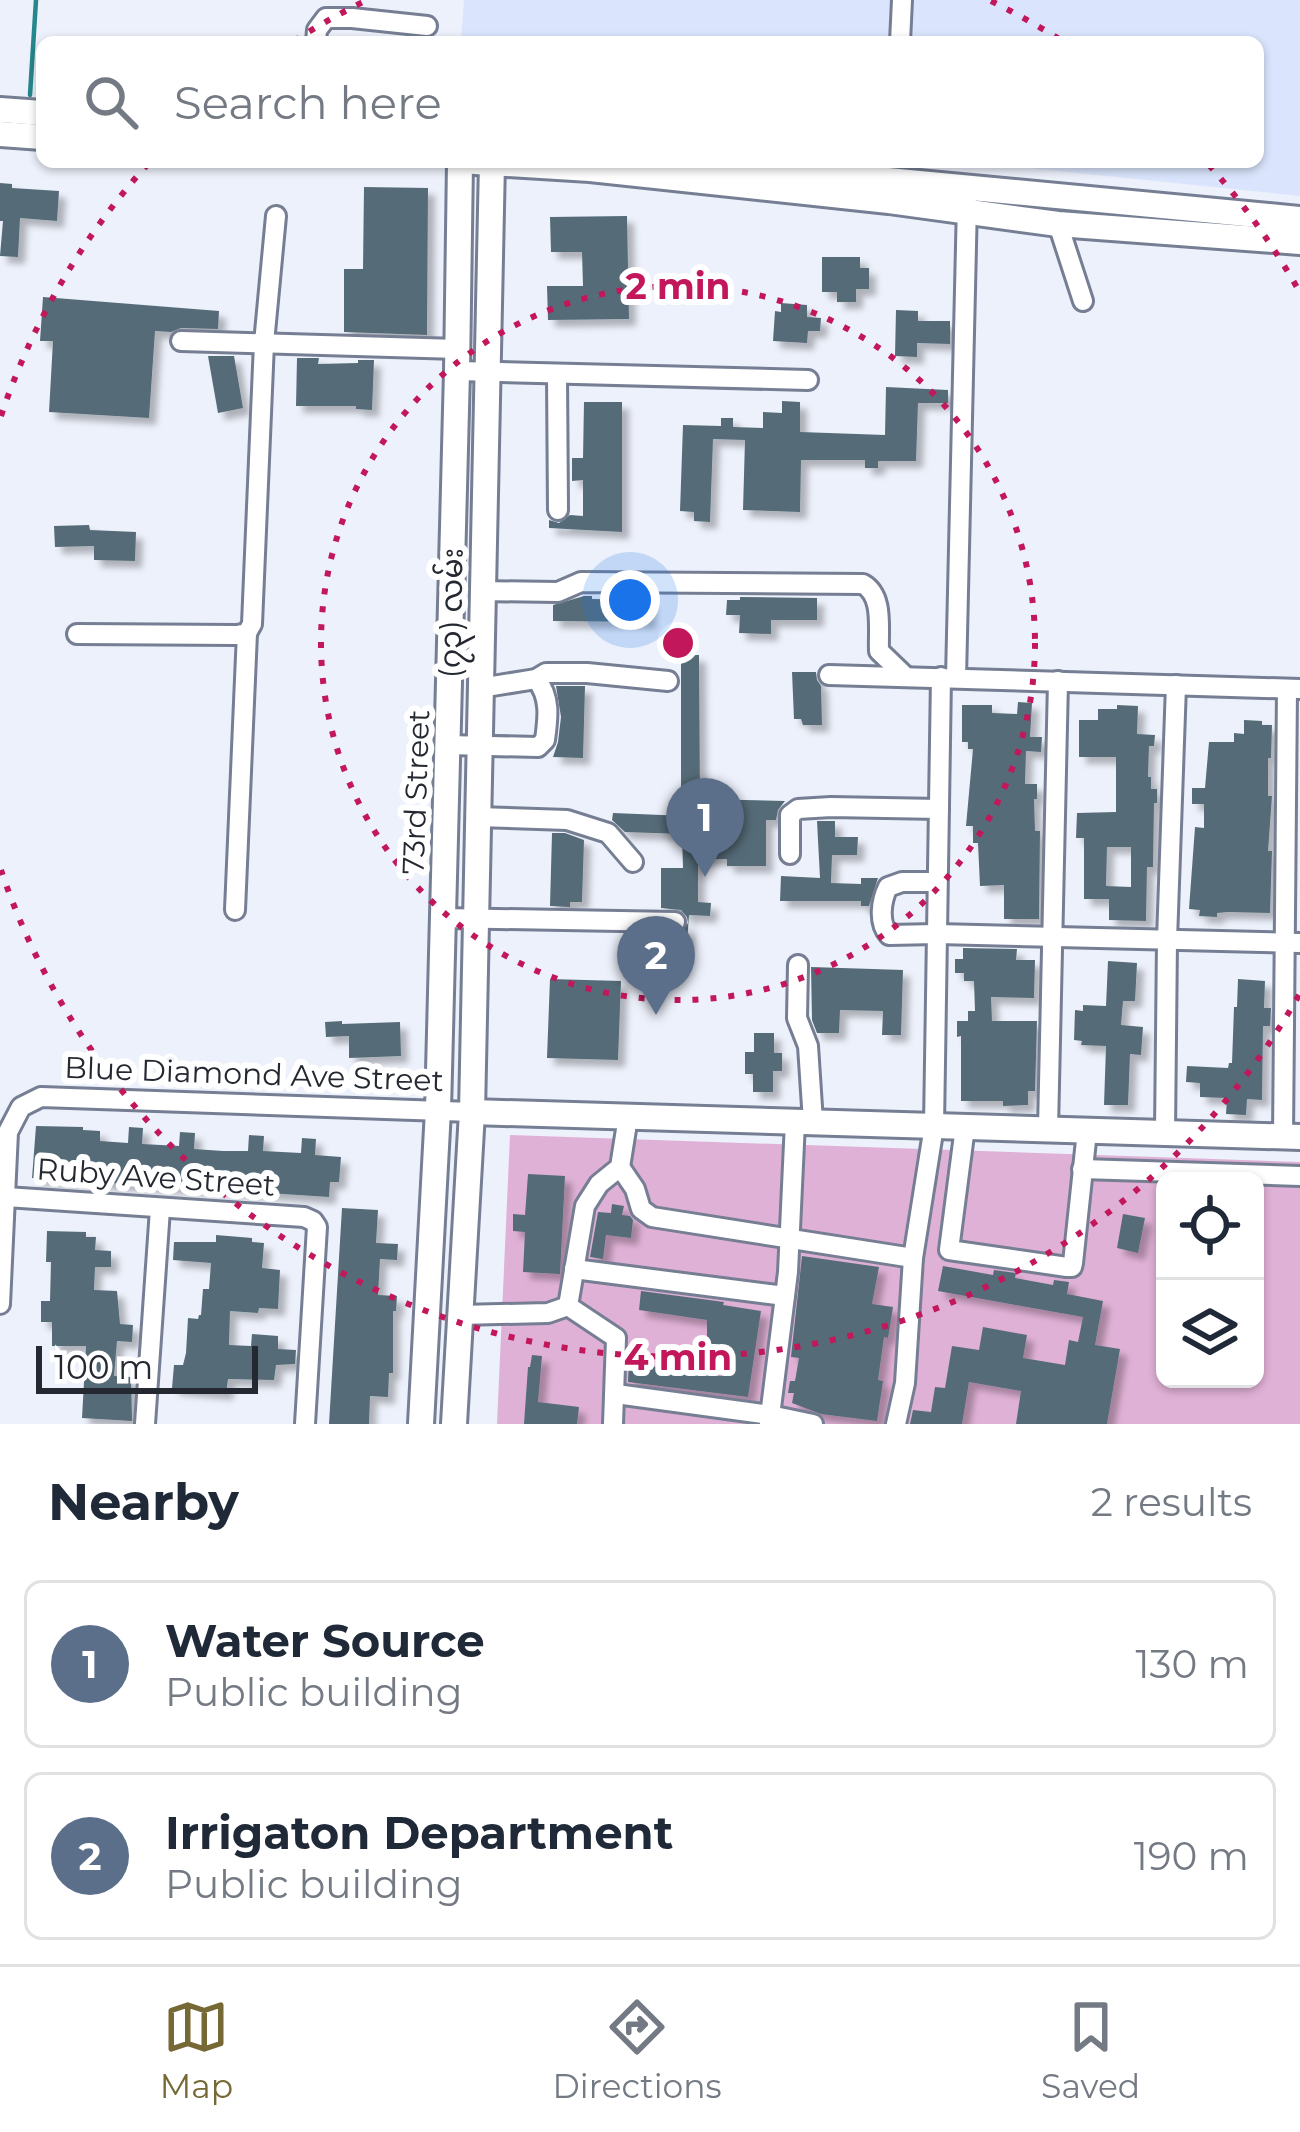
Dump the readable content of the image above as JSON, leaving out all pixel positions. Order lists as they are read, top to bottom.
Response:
{
  "streets": {
    "main road": ["(၇၃) လမ်း", "73rd Street"],
    "street": ["Blue Diamond Ave Street", "Ruby Ave Street"]
  },
  "crossings": [
    ["(၇၃) လမ်း", "Blue Diamond Ave Street"],
    ["73rd Street", "Blue Diamond Ave Street"],
    ["Blue Diamond Ave Street", "Ruby Ave Street"]
  ],
  "scale_bar": "100 m",
  "page": {
    "search": "Search here",
    "pins": ["1", "2"],
    "scale": "100 m",
    "heading": ["Nearby", "2 results"],
    "list": [
      {
        "mark": "1",
        "name": "Water Source",
        "note": "Public building",
        "value": "130 m"
      },
      {
        "mark": "2",
        "name": "Irrigaton Department",
        "note": "Public building",
        "value": "190 m"
      }
    ],
    "nav": ["Map", "Directions", "Saved"]
  },
  "rings": ["2 min", "4 min"]
}
